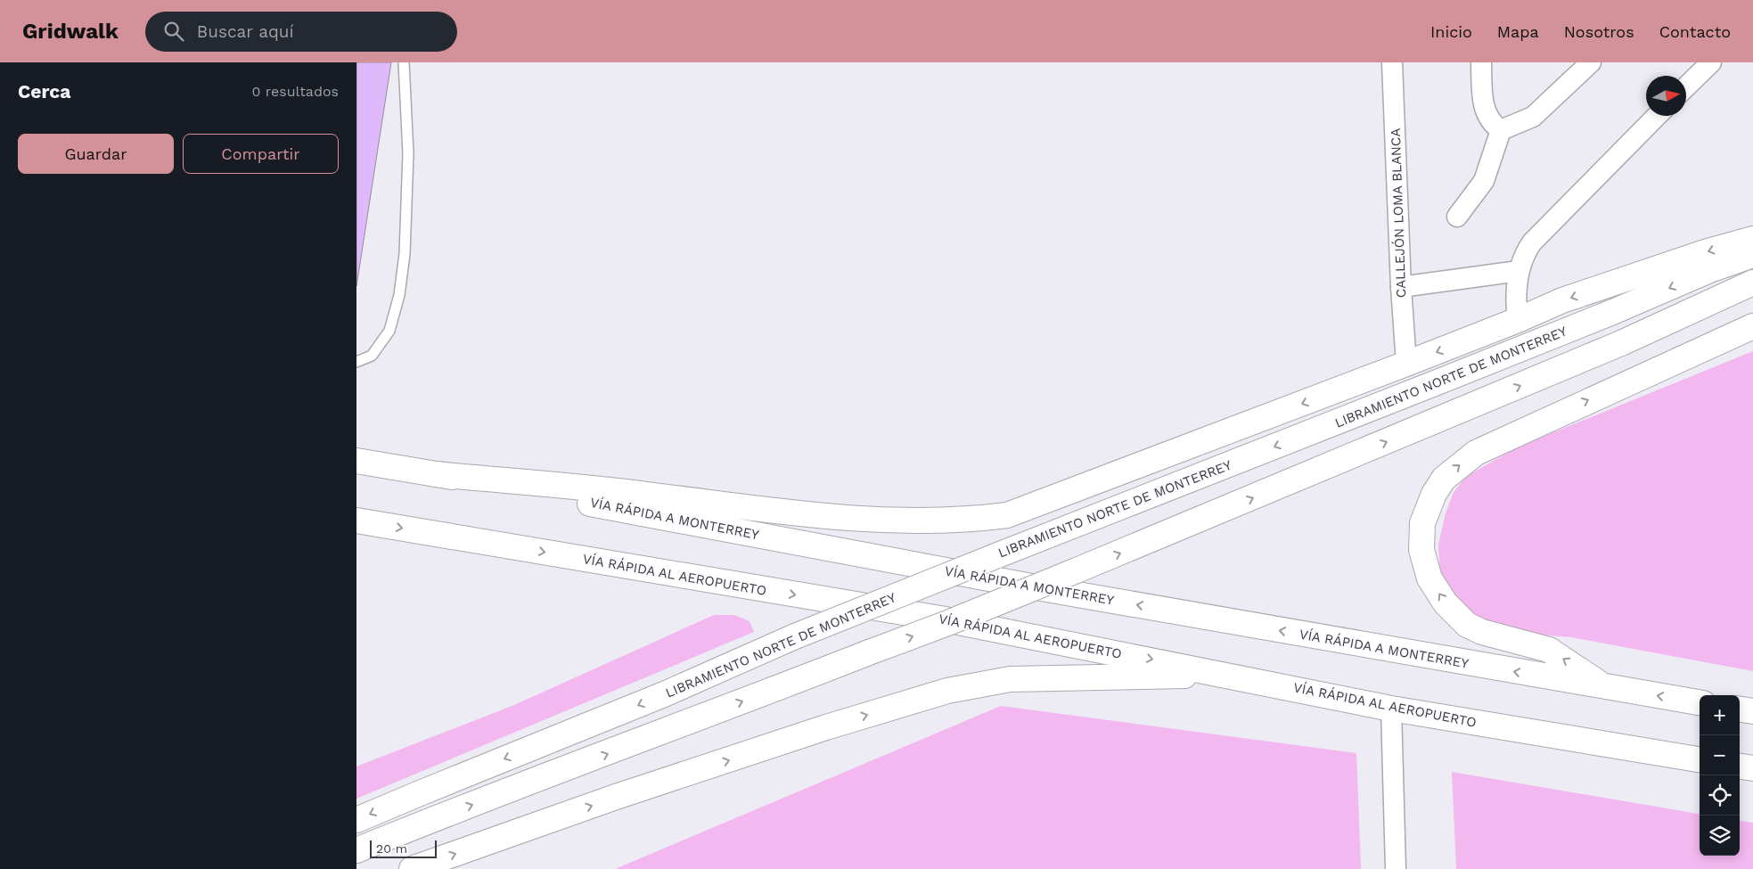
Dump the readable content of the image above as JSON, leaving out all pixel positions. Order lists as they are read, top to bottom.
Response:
{
  "streets": {
    "main road": ["LIBRAMIENTO NORTE DE MONTERREY", "VÍA RÁPIDA A MONTERREY", "VÍA RÁPIDA AL AEROPUERTO"],
    "street": ["CALLEJÓN LOMA BLANCA"]
  },
  "scale_bar": "20 m",
  "north": "right",
  "page": {
    "header": "Gridwalk",
    "search": "Buscar aquí",
    "nav": [
      "Inicio",
      "Mapa",
      "Nosotros",
      "Contacto"
    ],
    "heading": ["Cerca", "0 resultados"],
    "buttons": ["Guardar", "Compartir"],
    "map_buttons": ["+", "−"],
    "scale": "20 m"
  }
}
